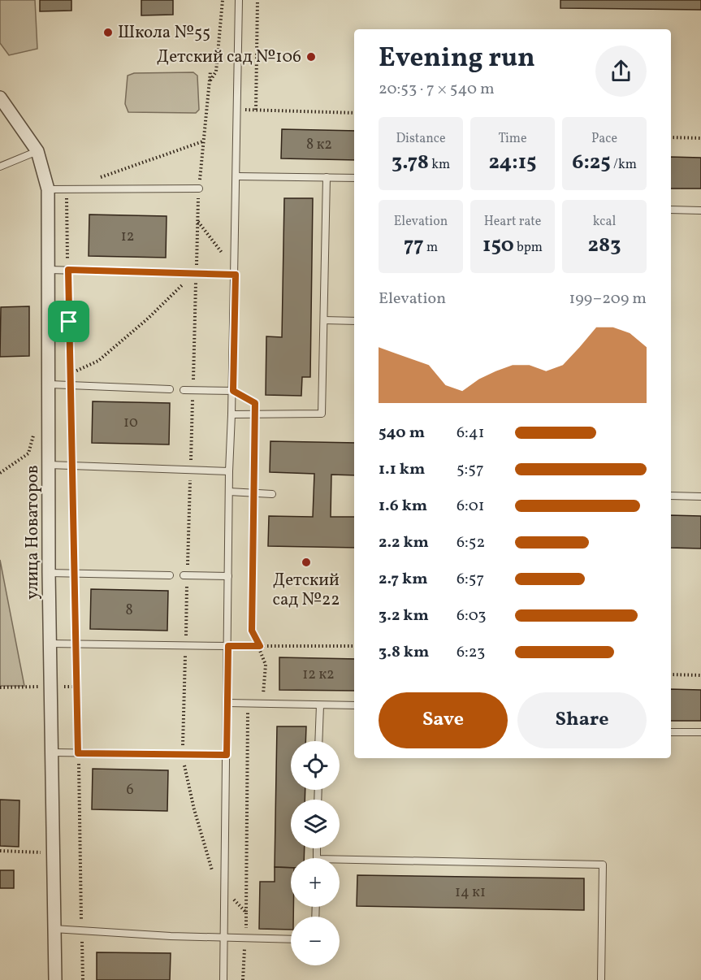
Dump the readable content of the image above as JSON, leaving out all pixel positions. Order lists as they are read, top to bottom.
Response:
{
  "streets": {
    "street": ["улица Новаторов"]
  },
  "places": ["Школа №55", "Детский сад №106", "Детский сад №22"],
  "house_numbers": [
    "8 к2",
    "12",
    "10",
    "8",
    "12 к2",
    "6",
    "14 к1"
  ],
  "page": {
    "heading": ["Evening run", "20:53 · 7 × 540 m"],
    "stats": [
      ["Distance", "3.78 km"],
      ["Time", "24:15"],
      ["Pace", "6:25 /km"],
      ["Elevation", "77 m"],
      ["Heart rate", "150 bpm"],
      ["kcal", "283"]
    ],
    "chart": ["Elevation", "199–209 m"],
    "list": [
      {
        "name": "540 m",
        "note": "6:41"
      },
      {
        "name": "1.1 km",
        "note": "5:57"
      },
      {
        "name": "1.6 km",
        "note": "6:01"
      },
      {
        "name": "2.2 km",
        "note": "6:52"
      },
      {
        "name": "2.7 km",
        "note": "6:57"
      },
      {
        "name": "3.2 km",
        "note": "6:03"
      },
      {
        "name": "3.8 km",
        "note": "6:23"
      }
    ],
    "buttons": ["Save", "Share"],
    "map_buttons": ["+", "−"]
  }
}
